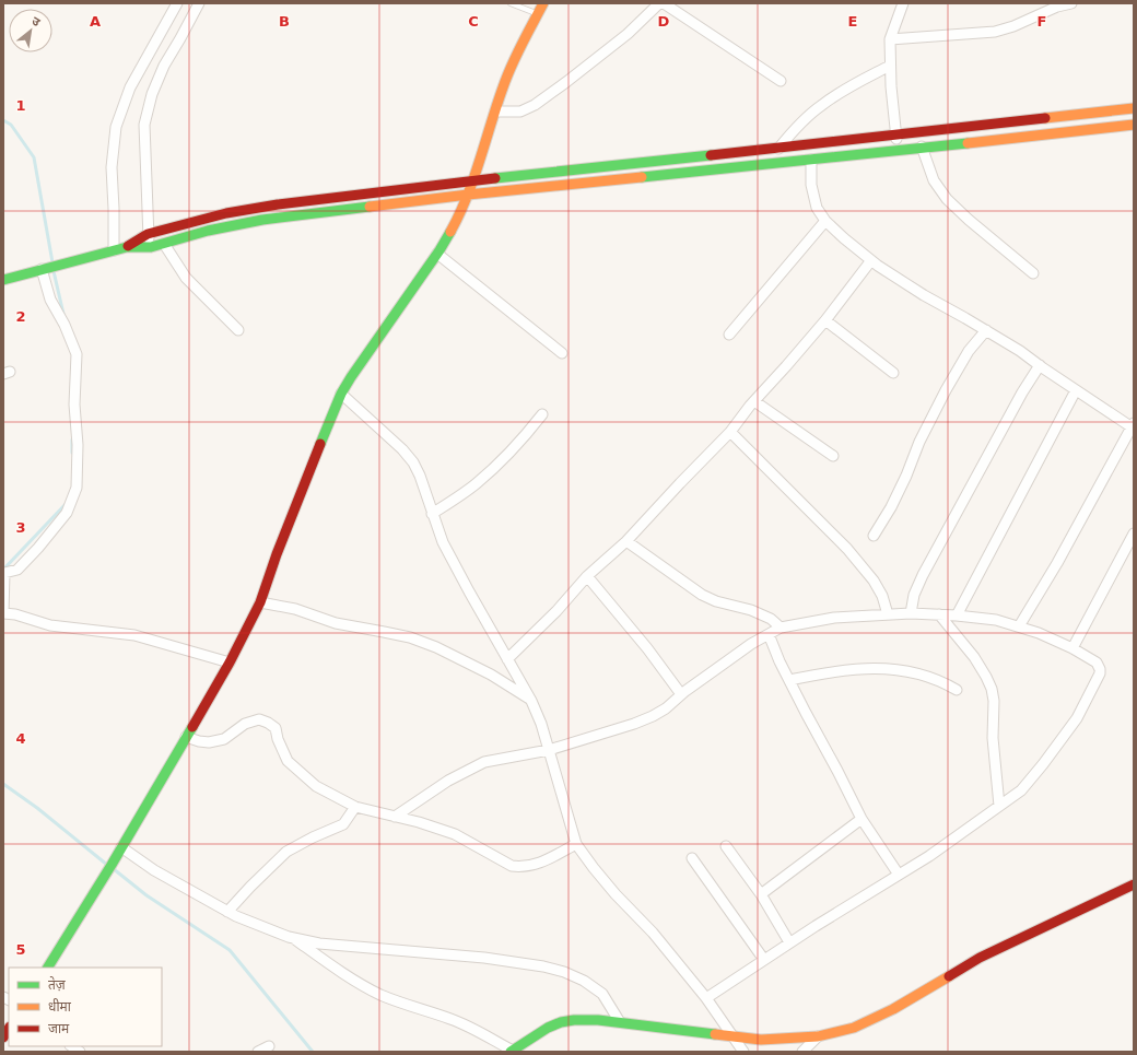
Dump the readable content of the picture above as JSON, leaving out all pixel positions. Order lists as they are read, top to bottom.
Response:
{
  "legend": ["तेज़", "धीमा", "जाम"],
  "north": "top right",
  "grid": {
    "columns": [
      "A",
      "B",
      "C",
      "D",
      "E",
      "F"
    ],
    "rows": [
      "1",
      "2",
      "3",
      "4",
      "5"
    ]
  }
}
